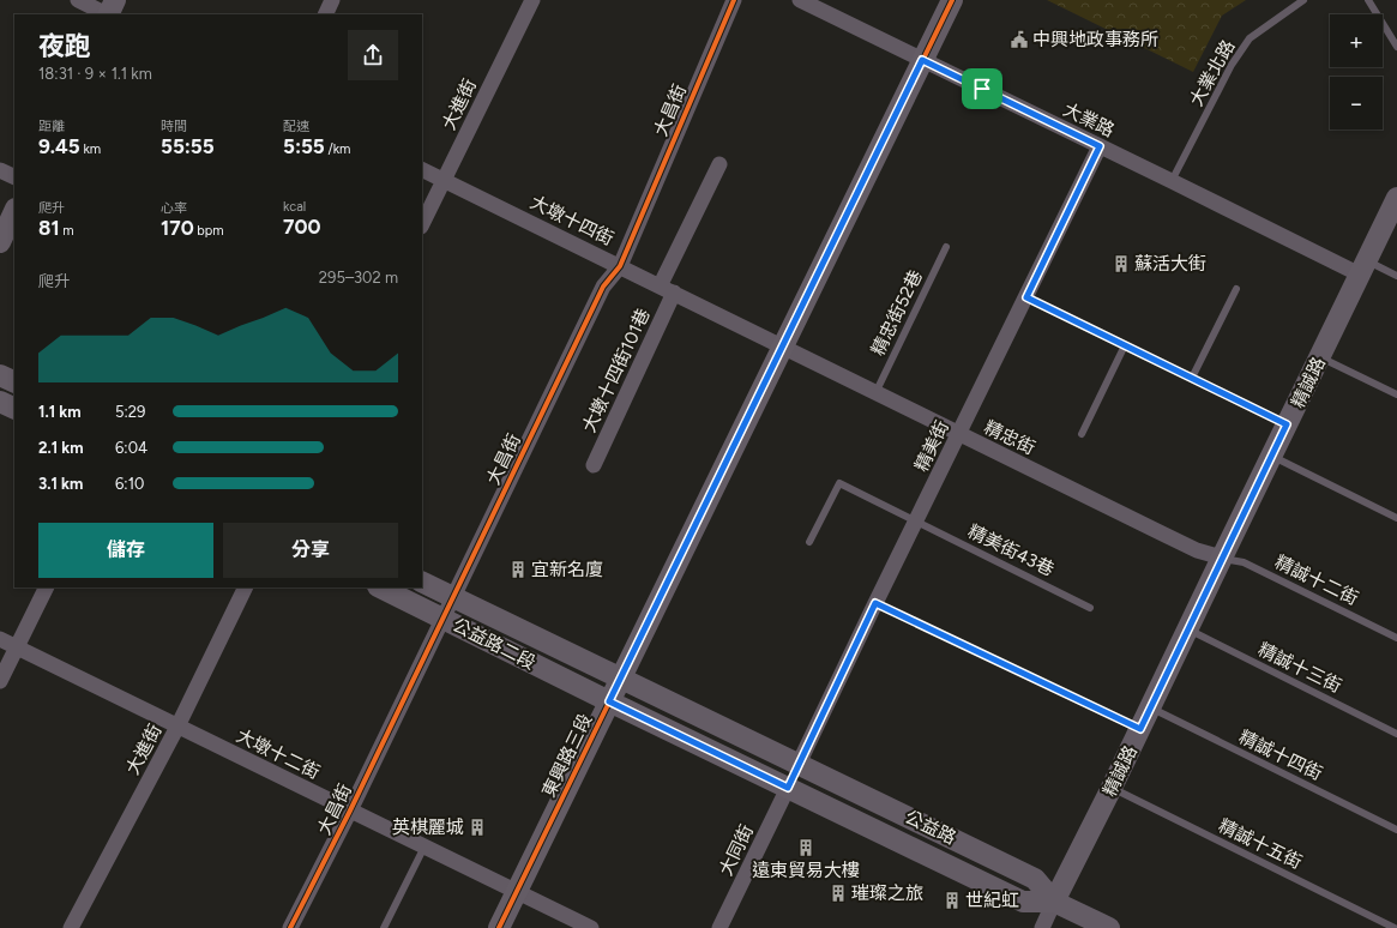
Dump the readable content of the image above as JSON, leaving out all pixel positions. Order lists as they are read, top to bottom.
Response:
{
  "streets": {
    "street": [
      "大進街",
      "大昌街",
      "大業路",
      "大墩十四街",
      "大墩十四街101巷",
      "精誠路",
      "精忠街",
      "精美街",
      "公益路二段",
      "大墩十二街",
      "東興路三段",
      "公益路",
      "大同街"
    ],
    "lane": [
      "大業北路",
      "精忠街52巷",
      "精美街43巷",
      "精誠十二街",
      "精誠十三街",
      "精誠十四街",
      "精誠十五街"
    ]
  },
  "crossings": [
    ["大業北路", "大業路"],
    ["大進街", "大墩十四街"],
    ["大進街", "大墩十二街"],
    ["大昌街", "大墩十四街"],
    ["大昌街", "公益路二段"],
    ["大昌街", "大墩十二街"],
    ["大業路", "精誠路"],
    ["大業路", "精美街"],
    ["大業路", "東興路三段"],
    ["大墩十四街", "大墩十四街101巷"],
    ["大墩十四街", "精忠街"],
    ["大墩十四街", "東興路三段"],
    ["精忠街52巷", "精忠街"],
    ["精誠路", "精忠街"],
    ["精誠路", "精誠十二街"],
    ["精誠路", "精誠十三街"],
    ["精誠路", "精誠十四街"],
    ["精誠路", "公益路"],
    ["精誠路", "精誠十五街"],
    ["精忠街", "精美街"],
    ["精忠街", "精誠十二街"],
    ["精忠街", "東興路三段"],
    ["精美街", "精美街43巷"],
    ["精美街", "公益路"],
    ["公益路二段", "東興路三段"],
    ["公益路二段", "公益路"],
    ["大墩十二街", "東興路三段"],
    ["東興路三段", "公益路"],
    ["公益路", "大同街"]
  ],
  "places": {
    "public building": ["中興地政事務所"],
    "building": [
      "蘇活大街",
      "宜新名廈",
      "英棋麗城",
      "遠東貿易大樓",
      "璀璨之旅",
      "世紀虹"
    ]
  },
  "page": {
    "map_buttons": ["+", "−"],
    "heading": ["夜跑", "18:31 · 9 × 1.1 km"],
    "stats": [
      ["距離", "9.45 km"],
      ["時間", "55:55"],
      ["配速", "5:55 /km"],
      ["爬升", "81 m"],
      ["心率", "170 bpm"],
      ["kcal", "700"]
    ],
    "chart": ["爬升", "295–302 m"],
    "list": [
      {
        "name": "1.1 km",
        "note": "5:29"
      },
      {
        "name": "2.1 km",
        "note": "6:04"
      },
      {
        "name": "3.1 km",
        "note": "6:10"
      }
    ],
    "buttons": ["儲存", "分享"]
  }
}
